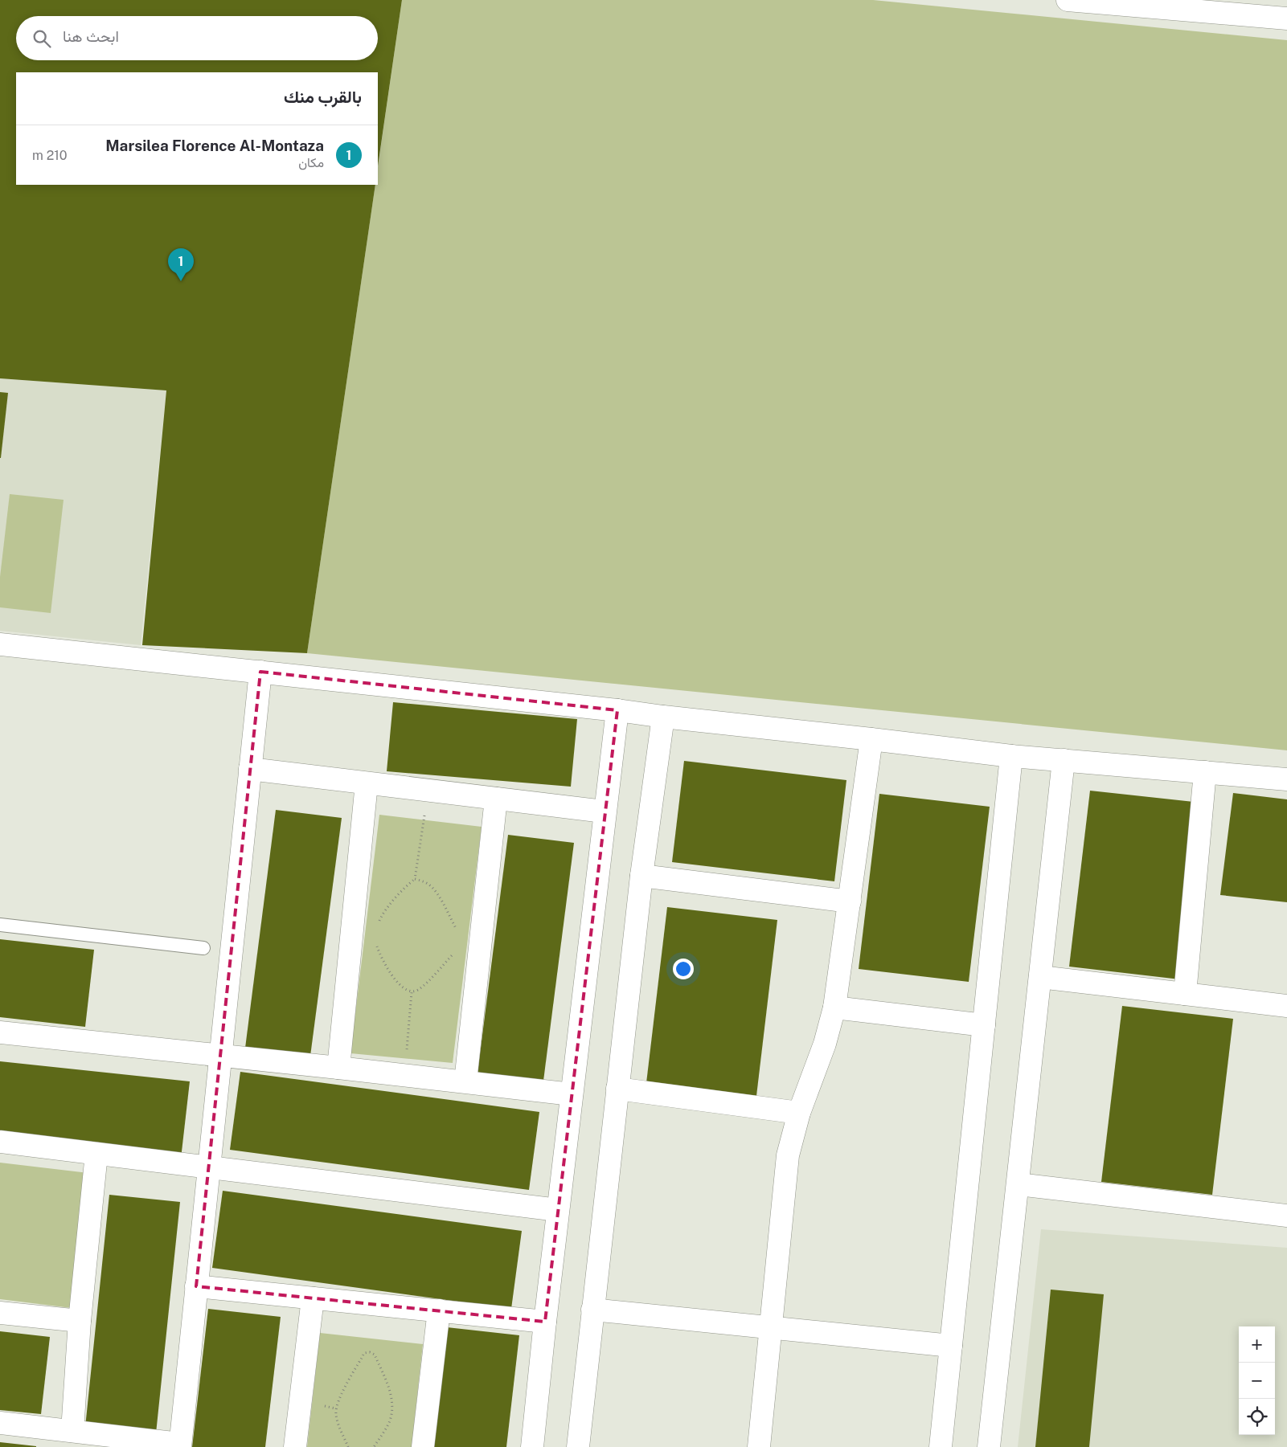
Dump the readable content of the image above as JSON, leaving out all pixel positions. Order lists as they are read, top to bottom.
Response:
{
  "page": {
    "search": "ابحث هنا",
    "heading": "بالقرب منك",
    "list": [
      {
        "mark": "1",
        "name": "Marsilea Florence Al-Montaza",
        "note": "مكان",
        "value": "210 m"
      }
    ],
    "pins": "1",
    "map_buttons": ["+", "−"]
  }
}
